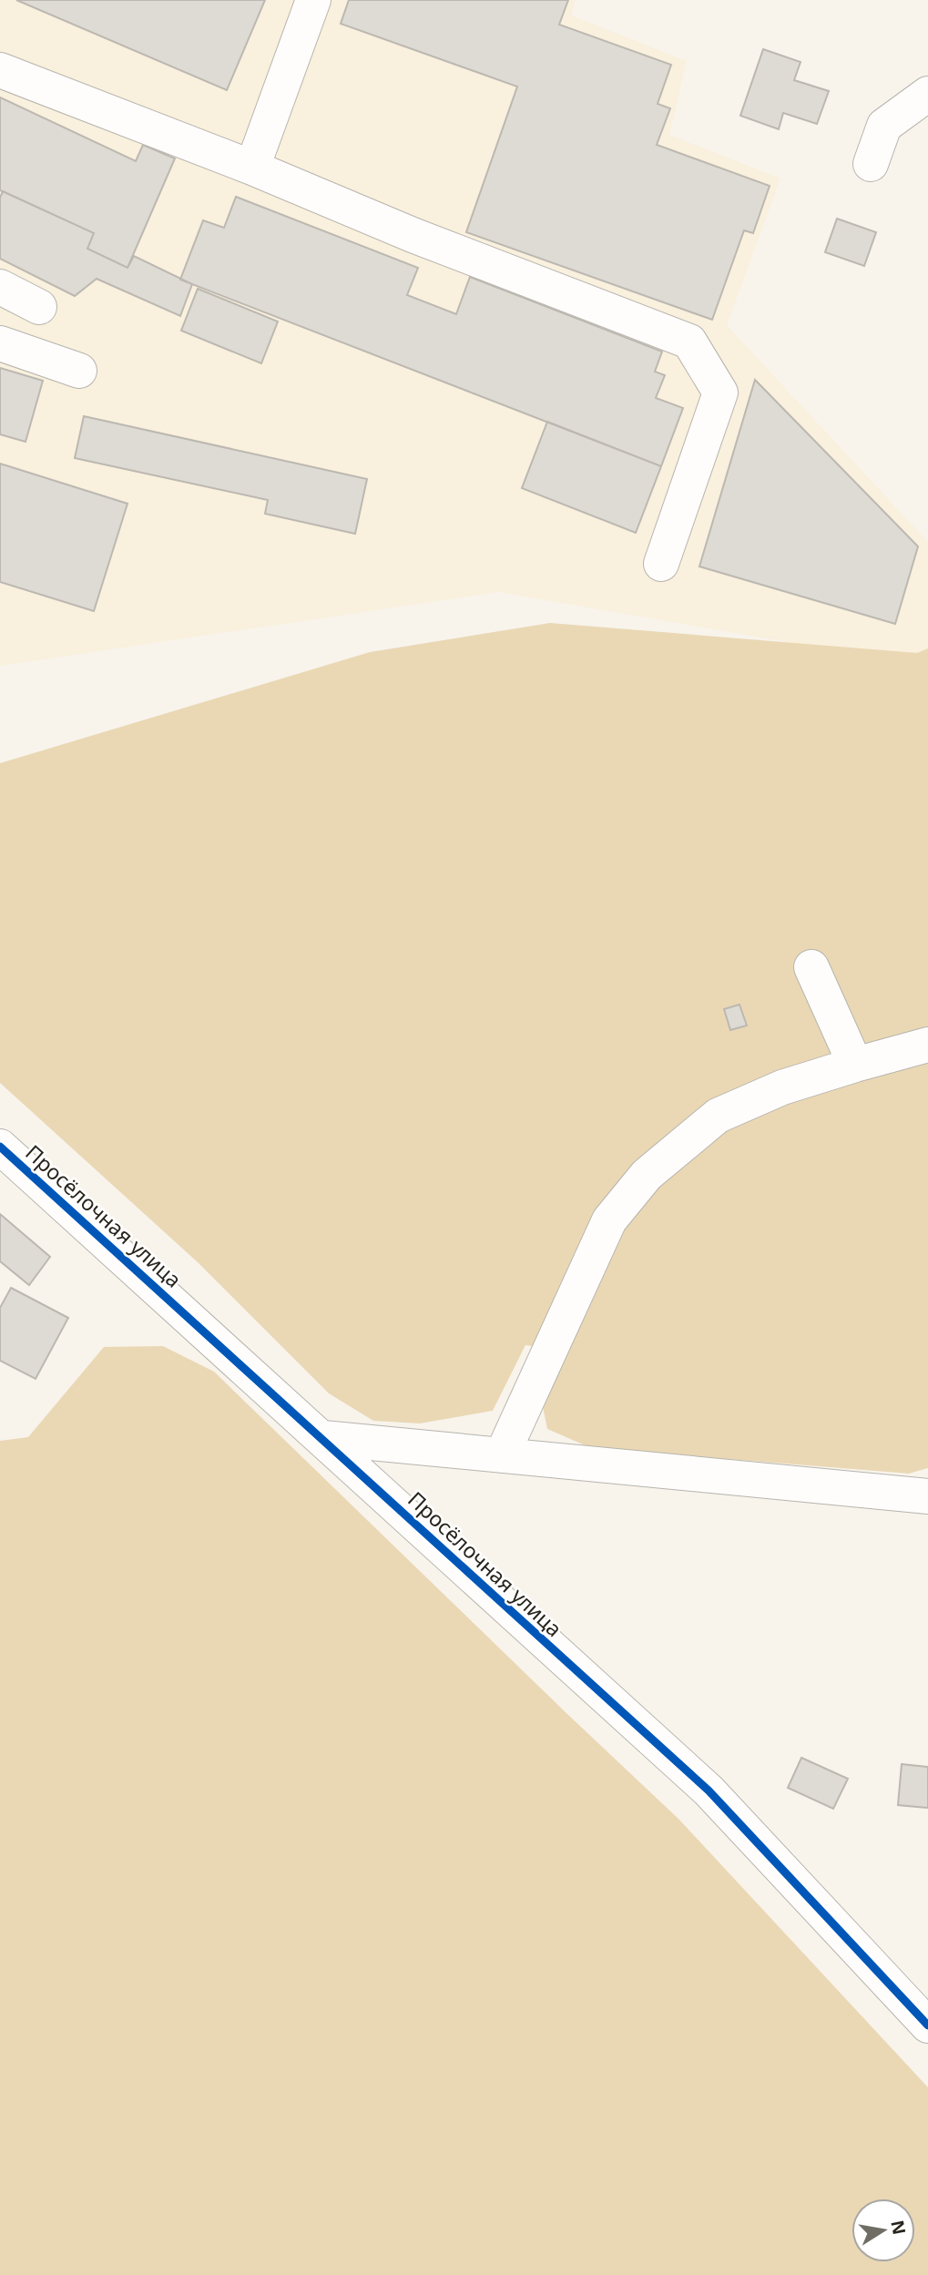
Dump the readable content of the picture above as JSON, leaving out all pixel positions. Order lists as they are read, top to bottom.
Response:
{
  "streets": {
    "street": ["Просёлочная улица"]
  },
  "north": "right"
}
